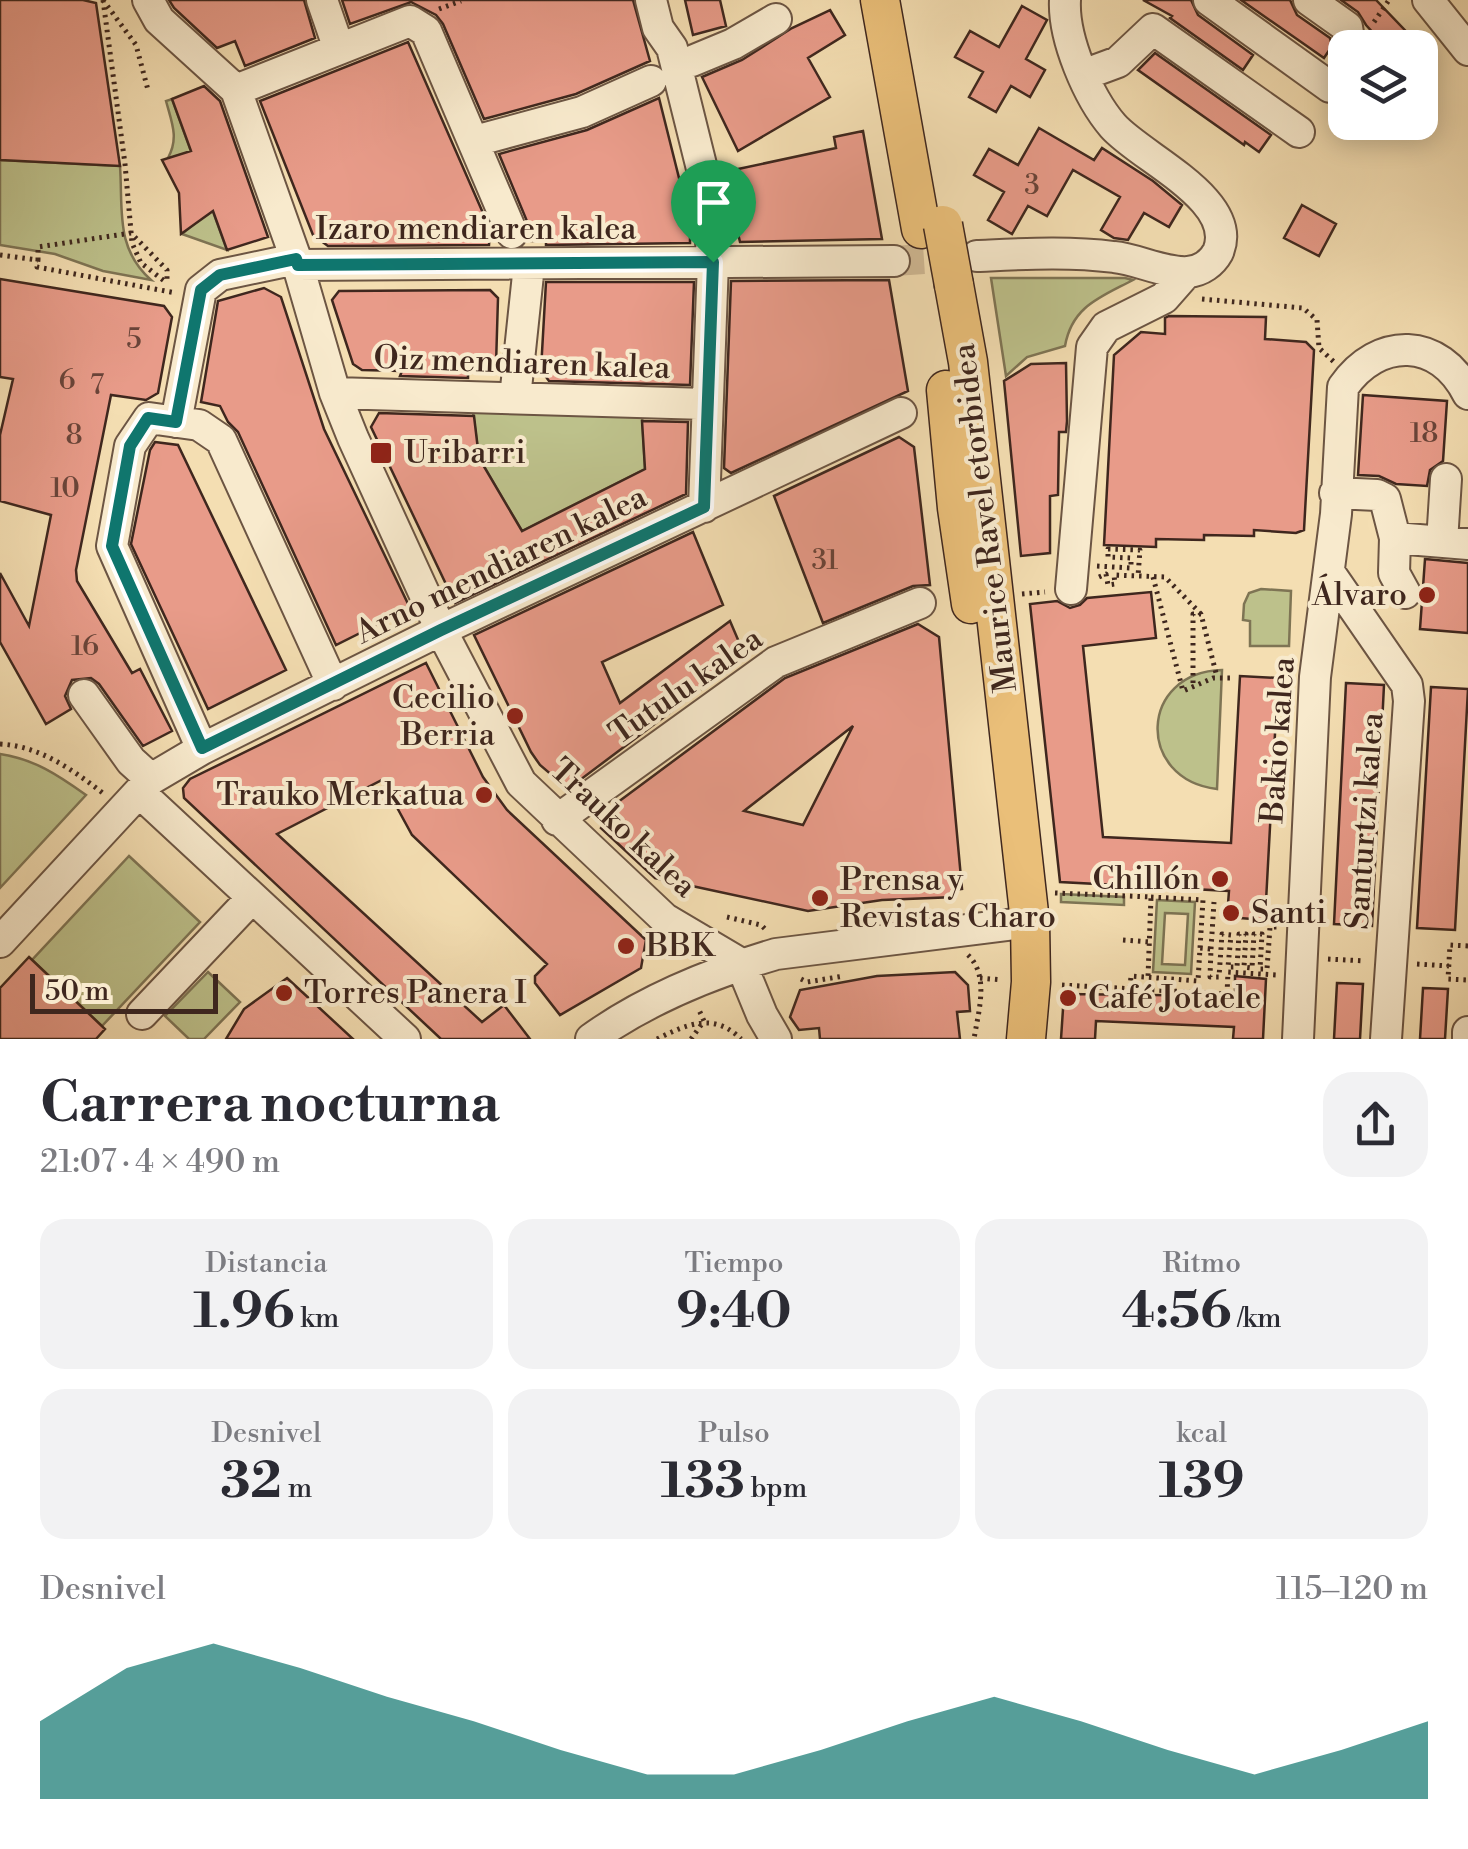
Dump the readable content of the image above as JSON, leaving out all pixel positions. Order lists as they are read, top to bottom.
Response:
{
  "streets": {
    "main road": ["Maurice Ravel etorbidea"],
    "street": [
      "Izaro mendiaren kalea",
      "Oiz mendiaren kalea",
      "Arno mendiaren kalea",
      "Tutulu kalea",
      "Bakio kalea",
      "Santurtzi kalea",
      "Trauko kalea"
    ]
  },
  "crossings": [
    ["Izaro mendiaren kalea", "Trauko kalea"],
    ["Oiz mendiaren kalea", "Trauko kalea"],
    ["Arno mendiaren kalea", "Trauko kalea"],
    ["Tutulu kalea", "Trauko kalea"],
    ["Bakio kalea", "Santurtzi kalea"]
  ],
  "places": {
    "transit": ["Uribarri"],
    "other": [
      "Álvaro",
      "Cecilio Berria",
      "Trauko Merkatua",
      "Chillón",
      "Prensa y Revistas Charo",
      "Santi",
      "BBK",
      "Torres Panera I",
      "Café Jotaele"
    ]
  },
  "house_numbers": [
    "3",
    "5",
    "6",
    "7",
    "18",
    "8",
    "10",
    "31",
    "16"
  ],
  "scale_bar": "50 m",
  "page": {
    "scale": "50 m",
    "heading": ["Carrera nocturna", "21:07 · 4 × 490 m"],
    "stats": [
      ["Distancia", "1.96 km"],
      ["Tiempo", "9:40"],
      ["Ritmo", "4:56 /km"],
      ["Desnivel", "32 m"],
      ["Pulso", "133 bpm"],
      ["kcal", "139"]
    ],
    "chart": ["Desnivel", "115–120 m"]
  }
}
